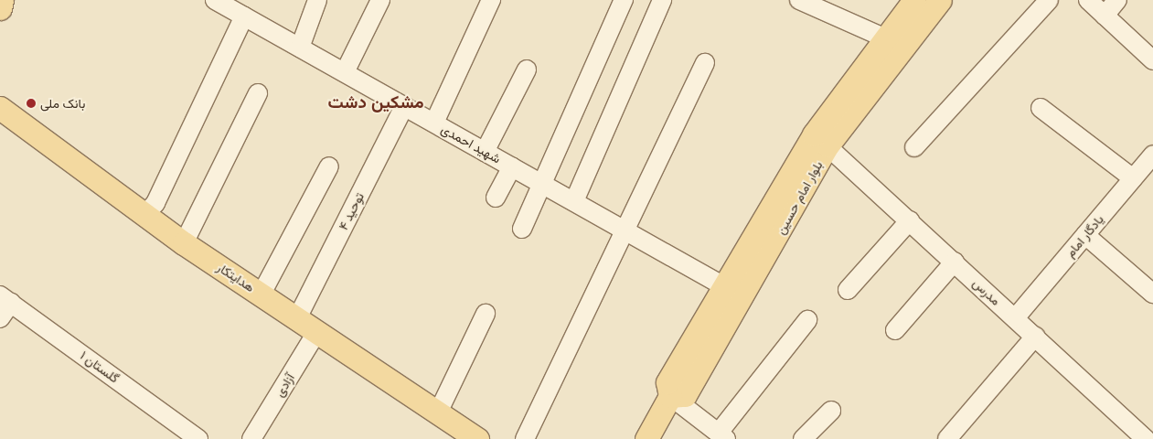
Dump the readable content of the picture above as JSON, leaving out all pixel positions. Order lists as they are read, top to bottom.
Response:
{
  "streets": {
    "main road": ["بلوار امام حسین", "هدایتکار"],
    "street": [
      "شهید احمدی",
      "توحید ۴",
      "یادگار امام",
      "مدرس",
      "گلستان ۱",
      "آزادی"
    ]
  },
  "crossings": [
    ["شهید احمدی", "بلوار امام حسین"],
    ["شهید احمدی", "توحید ۴"],
    ["بلوار امام حسین", "مدرس"],
    ["توحید ۴", "هدایتکار"],
    ["یادگار امام", "مدرس"],
    ["هدایتکار", "آزادی"]
  ],
  "districts": ["مشکین دشت"],
  "places": ["بانک ملی"]
}
